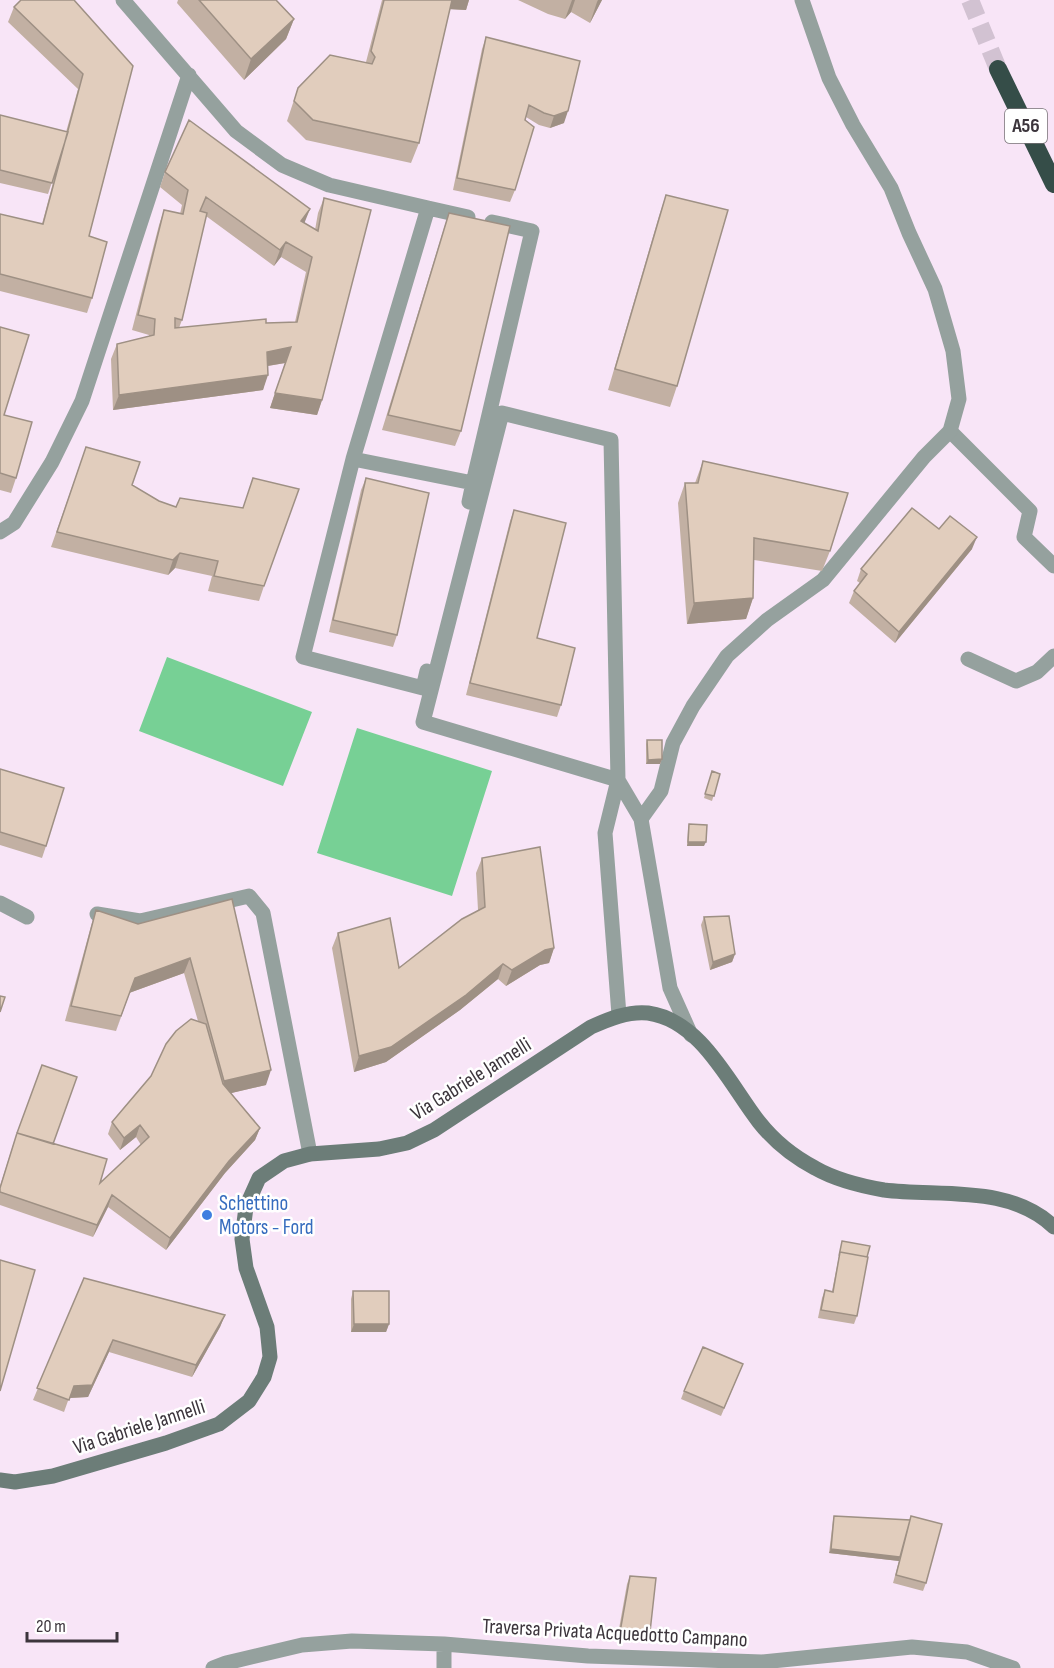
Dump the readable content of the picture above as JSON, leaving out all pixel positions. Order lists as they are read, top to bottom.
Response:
{
  "streets": {
    "highway": ["A56"],
    "main road": ["Via Gabriele Jannelli"],
    "street": ["Traversa Privata Acquedotto Campano"]
  },
  "places": ["Schettino Motors - Ford"],
  "scale_bar": "20 m"
}
